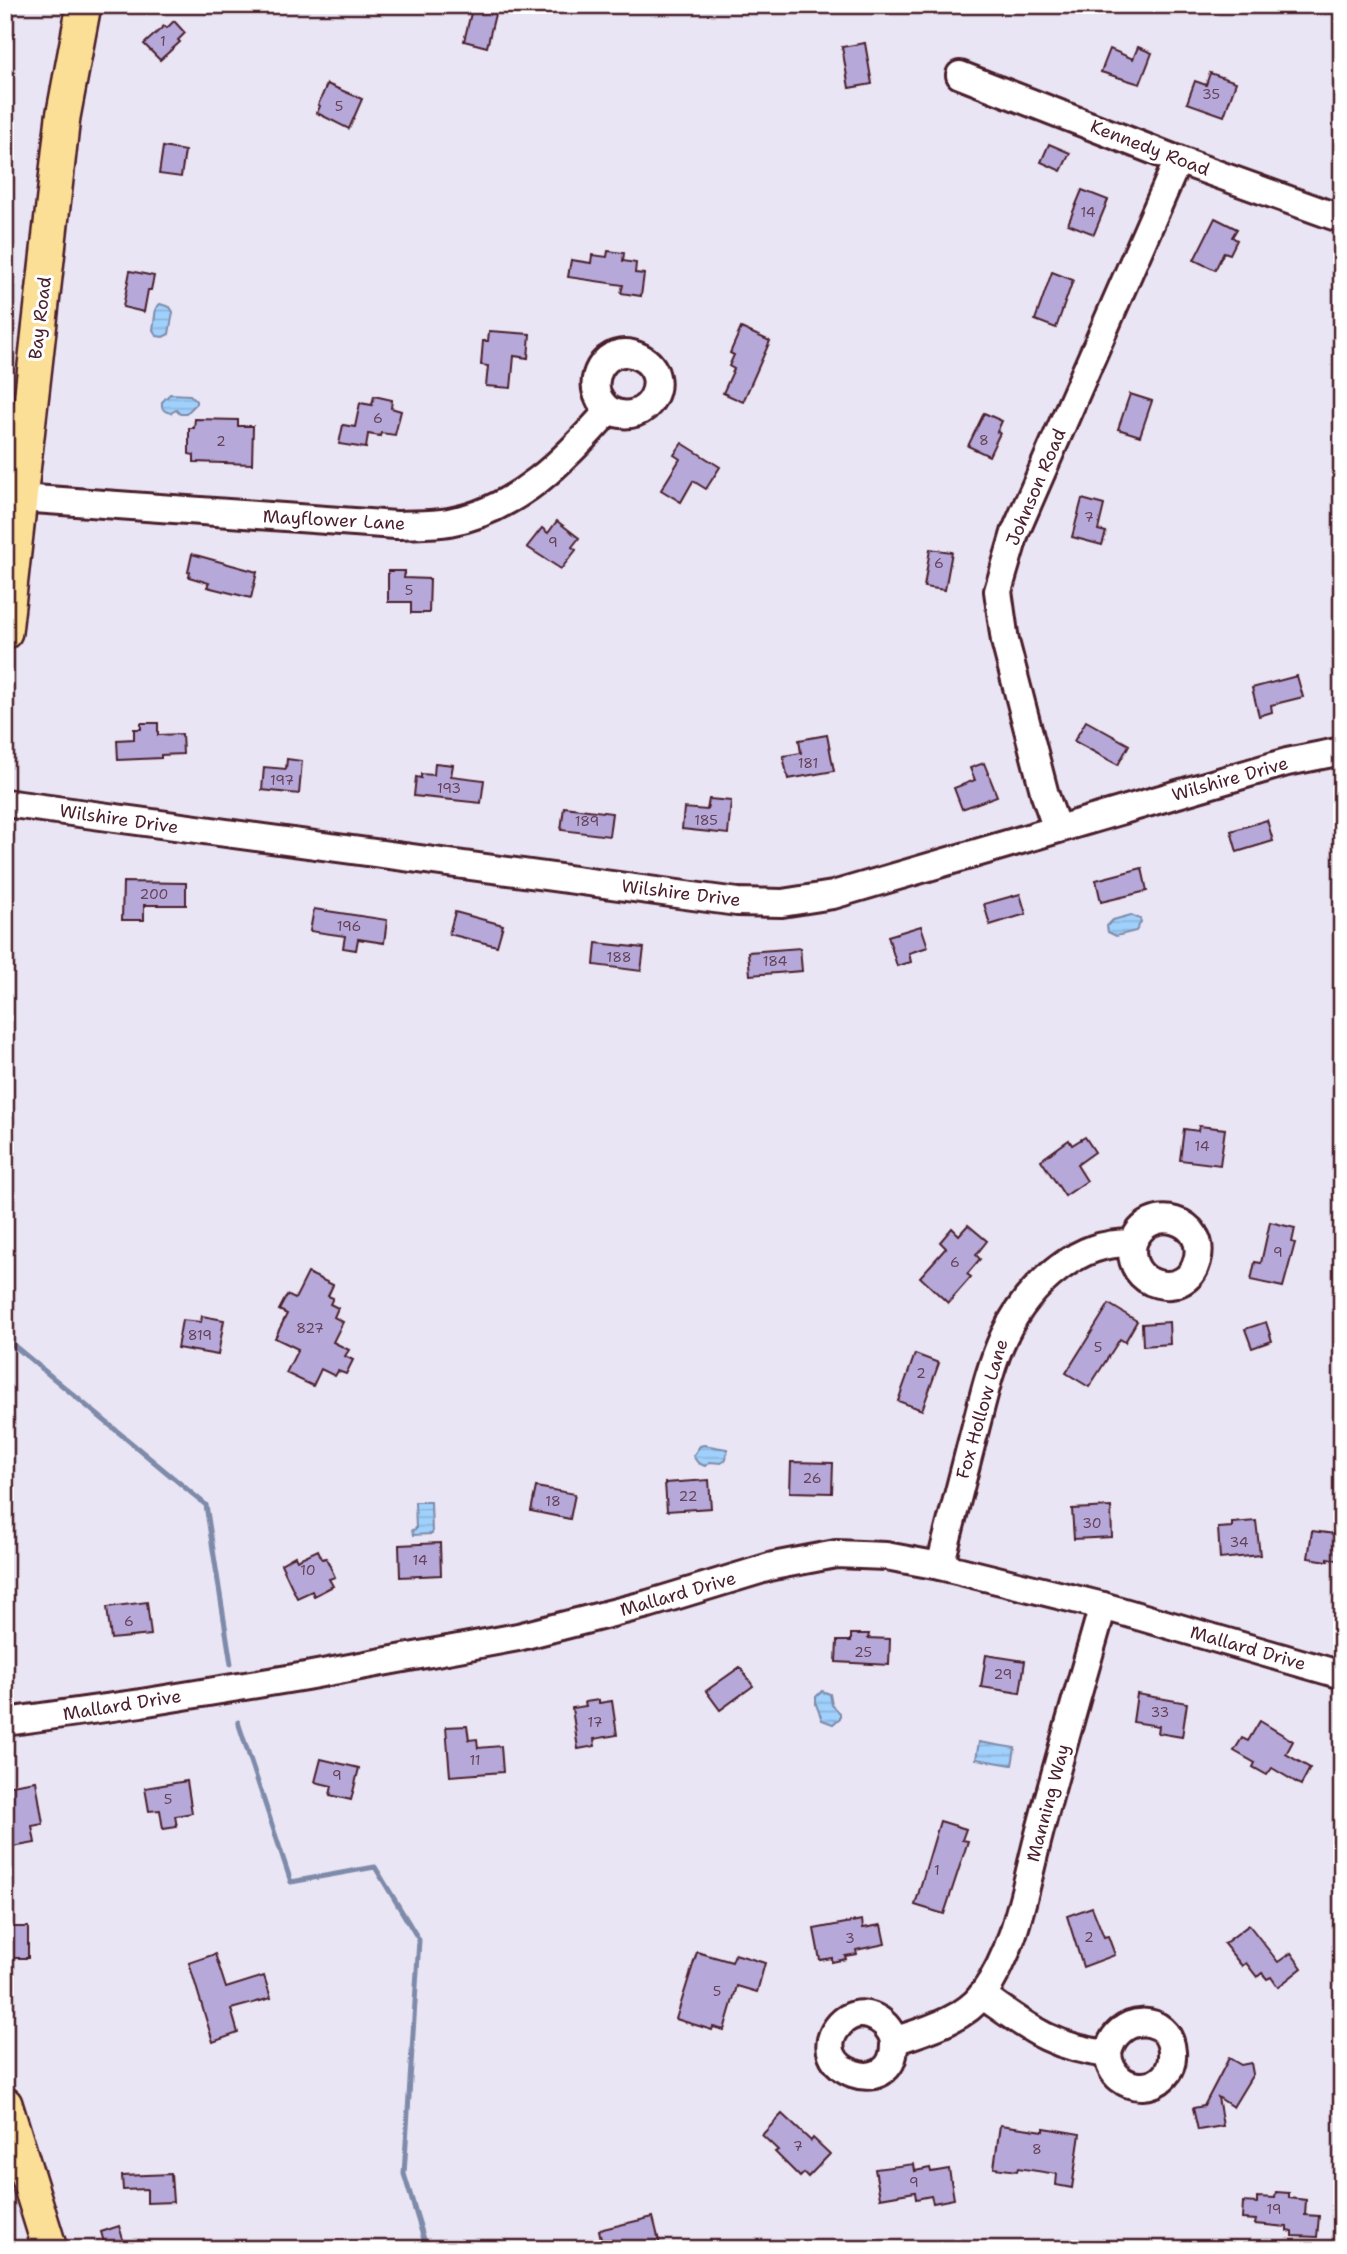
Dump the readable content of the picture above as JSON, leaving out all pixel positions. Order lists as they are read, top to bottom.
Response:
{
  "streets": {
    "main road": ["Bay Road"],
    "street": [
      "Kennedy Road",
      "Johnson Road",
      "Mayflower Lane",
      "Wilshire Drive",
      "Fox Hollow Lane",
      "Mallard Drive",
      "Manning Way"
    ]
  },
  "crossings": [
    ["Kennedy Road", "Johnson Road"],
    ["Bay Road", "Mayflower Lane"],
    ["Johnson Road", "Wilshire Drive"],
    ["Fox Hollow Lane", "Mallard Drive"],
    ["Mallard Drive", "Manning Way"]
  ],
  "house_numbers": [
    "1",
    "35",
    "5",
    "14",
    "6",
    "8",
    "2",
    "7",
    "9",
    "6",
    "5",
    "181",
    "197",
    "193",
    "185",
    "189",
    "200",
    "196",
    "188",
    "184",
    "14",
    "9",
    "6",
    "827",
    "819",
    "5",
    "2",
    "26",
    "22",
    "18",
    "30",
    "34",
    "14",
    "10",
    "6",
    "25",
    "29",
    "33",
    "17",
    "11",
    "9",
    "5",
    "1",
    "2",
    "3",
    "5",
    "7",
    "8",
    "9",
    "19"
  ]
}
